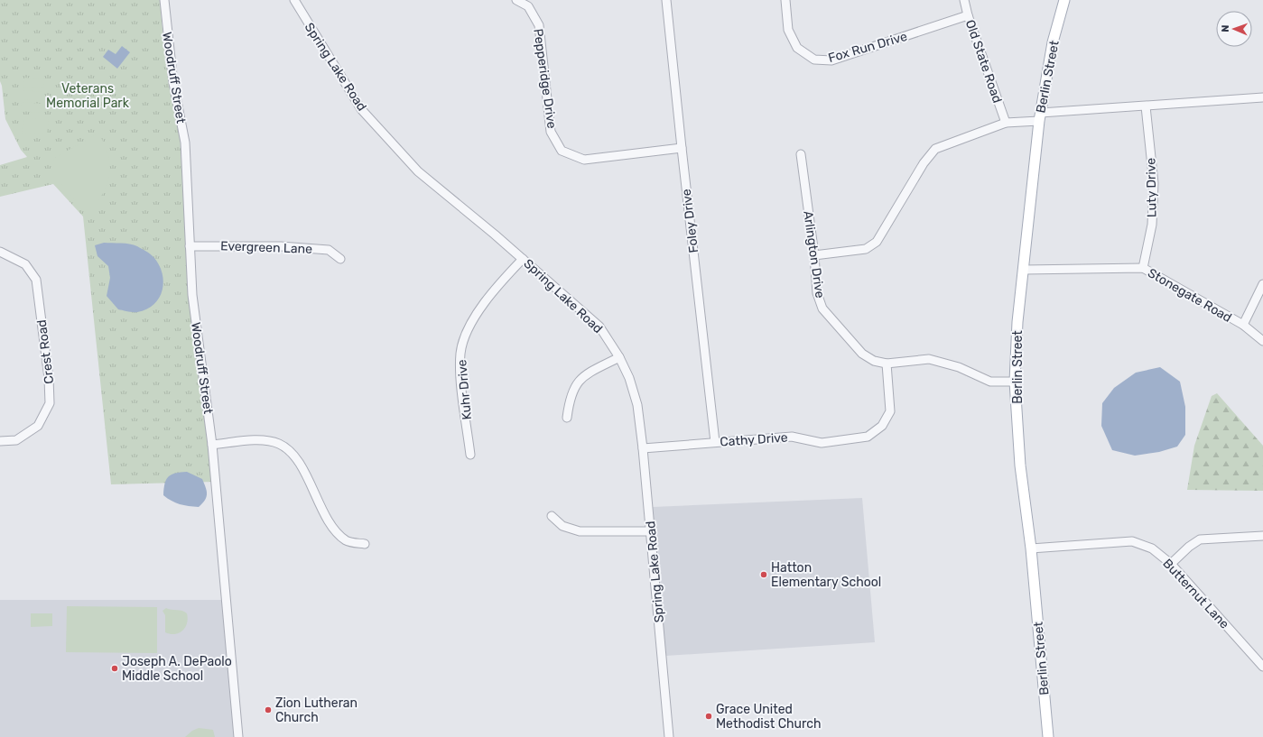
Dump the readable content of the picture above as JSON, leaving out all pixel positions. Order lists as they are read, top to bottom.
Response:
{
  "streets": {
    "main road": ["Berlin Street"],
    "street": [
      "Fox Run Drive",
      "Old State Road",
      "Spring Lake Road",
      "Woodruff Street",
      "Pepperidge Drive",
      "Luty Drive",
      "Foley Drive",
      "Evergreen Lane",
      "Arlington Drive",
      "Stonegate Road",
      "Crest Road",
      "Kuhr Drive",
      "Cathy Drive",
      "Butternut Lane"
    ]
  },
  "crossings": [
    ["Fox Run Drive", "Old State Road"],
    ["Spring Lake Road", "Kuhr Drive"],
    ["Spring Lake Road", "Cathy Drive"],
    ["Berlin Street", "Arlington Drive"],
    ["Berlin Street", "Stonegate Road"],
    ["Berlin Street", "Butternut Lane"],
    ["Woodruff Street", "Evergreen Lane"],
    ["Pepperidge Drive", "Foley Drive"],
    ["Luty Drive", "Stonegate Road"],
    ["Foley Drive", "Cathy Drive"],
    ["Arlington Drive", "Cathy Drive"]
  ],
  "parks": ["Veterans Memorial Park"],
  "places": [
    "Hatton Elementary School",
    "Joseph A. DePaolo Middle School",
    "Zion Lutheran Church",
    "Grace United Methodist Church"
  ],
  "north": "left"
}
